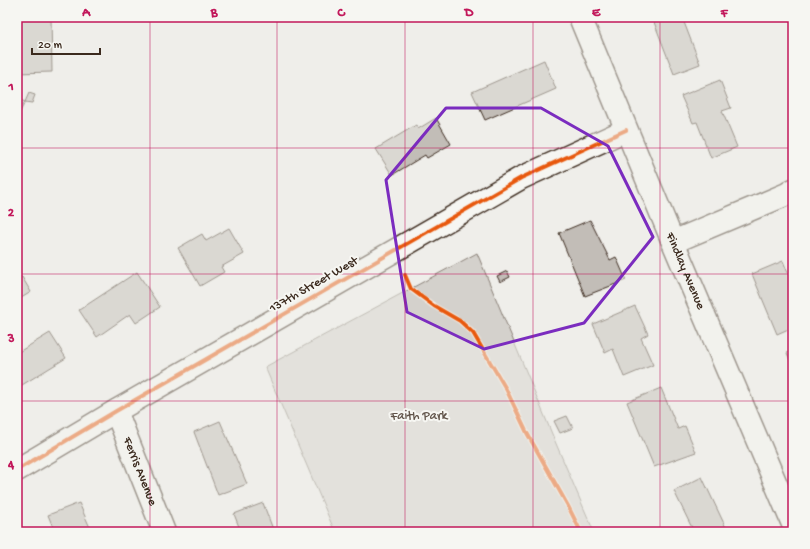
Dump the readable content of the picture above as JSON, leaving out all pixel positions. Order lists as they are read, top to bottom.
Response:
{
  "streets": {
    "street": ["Findlay Avenue", "137th Street West", "Ferris Avenue"]
  },
  "crossings": [
    ["Findlay Avenue", "137th Street West"],
    ["137th Street West", "Ferris Avenue"]
  ],
  "parks": ["Faith Park"],
  "scale_bar": "20 m",
  "grid": {
    "columns": [
      "A",
      "B",
      "C",
      "D",
      "E",
      "F"
    ],
    "rows": [
      "1",
      "2",
      "3",
      "4"
    ]
  }
}
